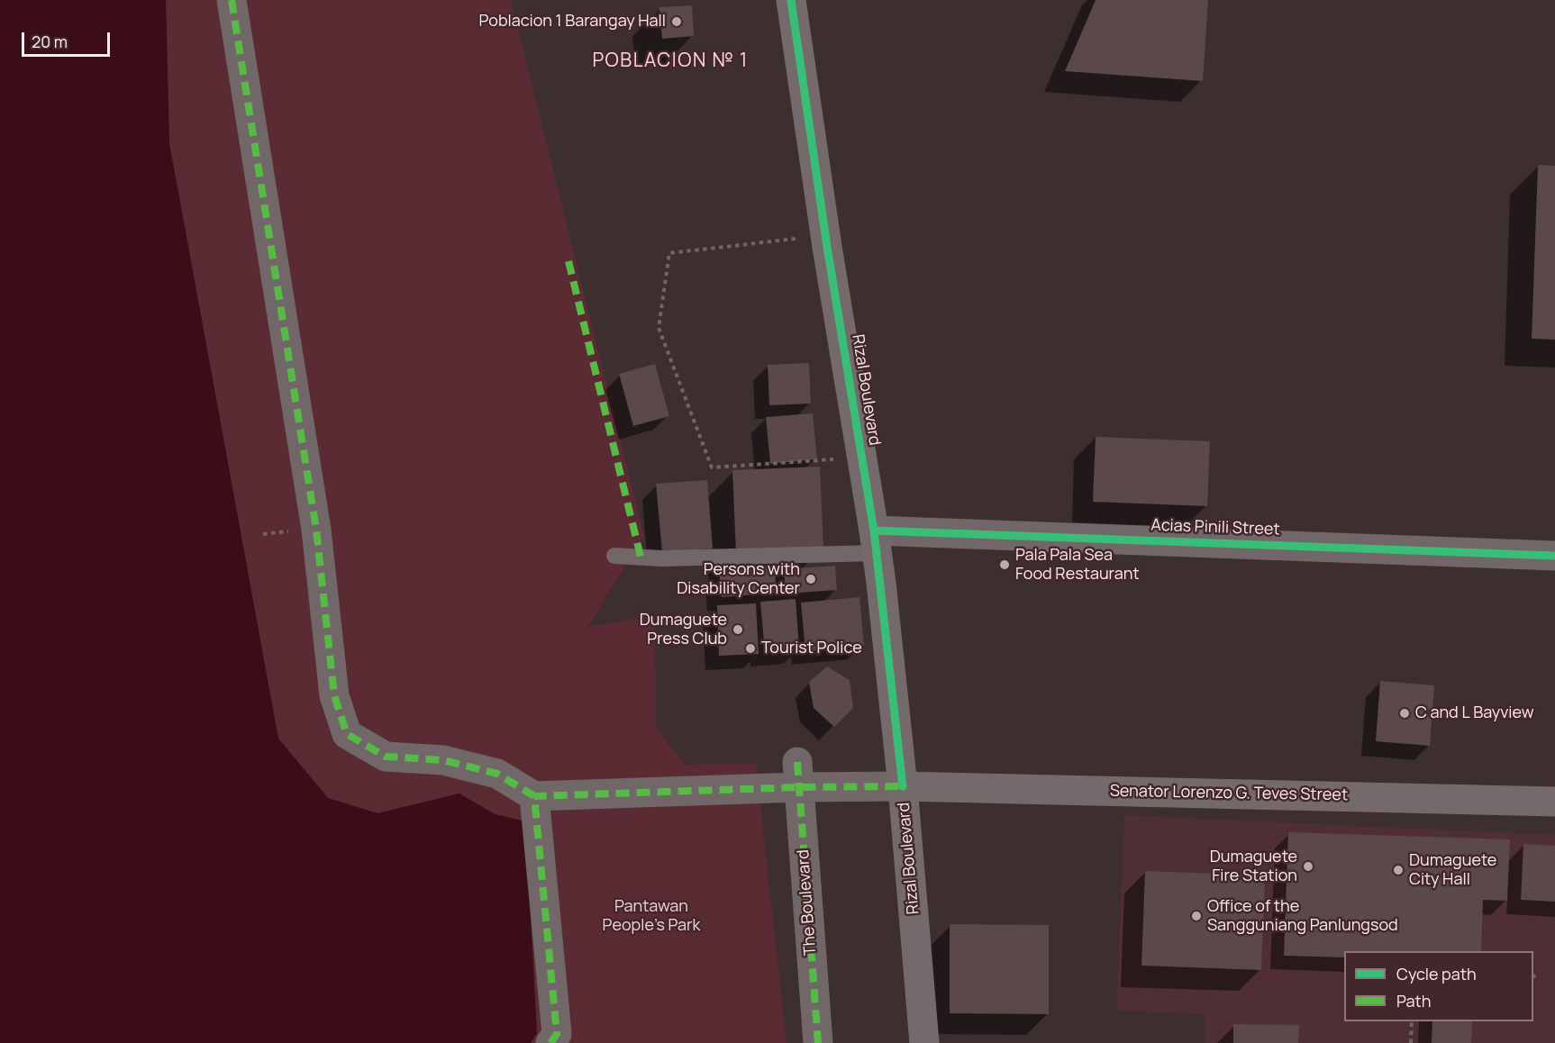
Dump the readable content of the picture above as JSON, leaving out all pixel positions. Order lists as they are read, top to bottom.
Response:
{
  "streets": {
    "main road": ["Rizal Boulevard", "Senator Lorenzo G. Teves Street"],
    "street": ["Acias Pinili Street", "The Boulevard"]
  },
  "crossings": [
    ["Rizal Boulevard", "Acias Pinili Street"],
    ["Rizal Boulevard", "Senator Lorenzo G. Teves Street"]
  ],
  "districts": ["POBLACION № 1"],
  "parks": ["Pantawan People’s Park"],
  "places": [
    "Poblacion 1 Barangay Hall",
    "Pala Pala Sea Food Restaurant",
    "Persons with Disability Center",
    "Dumaguete Press Club",
    "Tourist Police",
    "C and L Bayview",
    "Dumaguete Fire Station",
    "Dumaguete City Hall",
    "Office of the Sangguniang Panlungsod"
  ],
  "legend": ["Cycle path", "Path"],
  "scale_bar": "20 m"
}
